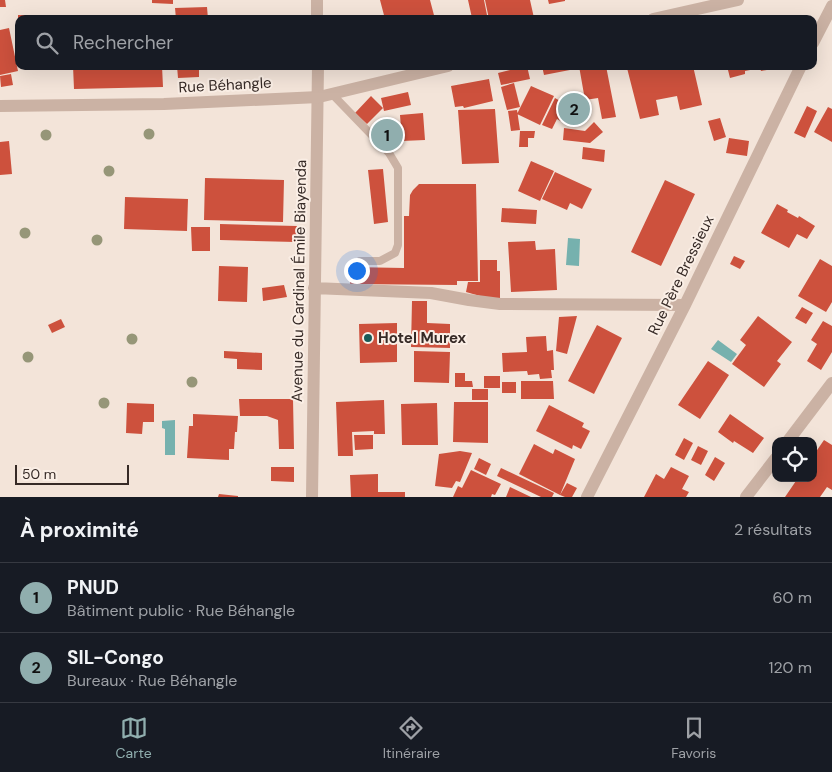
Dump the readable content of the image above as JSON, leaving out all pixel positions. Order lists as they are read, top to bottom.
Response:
{
  "streets": {
    "street": ["Rue Béhangle", "Rue Père Bressieux", "Avenue du Cardinal Émile Biayenda"]
  },
  "crossings": [
    ["Rue Béhangle", "Avenue du Cardinal Émile Biayenda"]
  ],
  "places": ["Hotel Murex"],
  "scale_bar": "50 m",
  "page": {
    "search": "Rechercher",
    "pins": ["2", "1"],
    "scale": "50 m",
    "heading": ["À proximité", "2 résultats"],
    "list": [
      {
        "mark": "1",
        "name": "PNUD",
        "note": "Bâtiment public · Rue Béhangle",
        "value": "60 m"
      },
      {
        "mark": "2",
        "name": "SIL-Congo",
        "note": "Bureaux · Rue Béhangle",
        "value": "120 m"
      }
    ],
    "nav": ["Carte", "Itinéraire", "Favoris"]
  }
}
